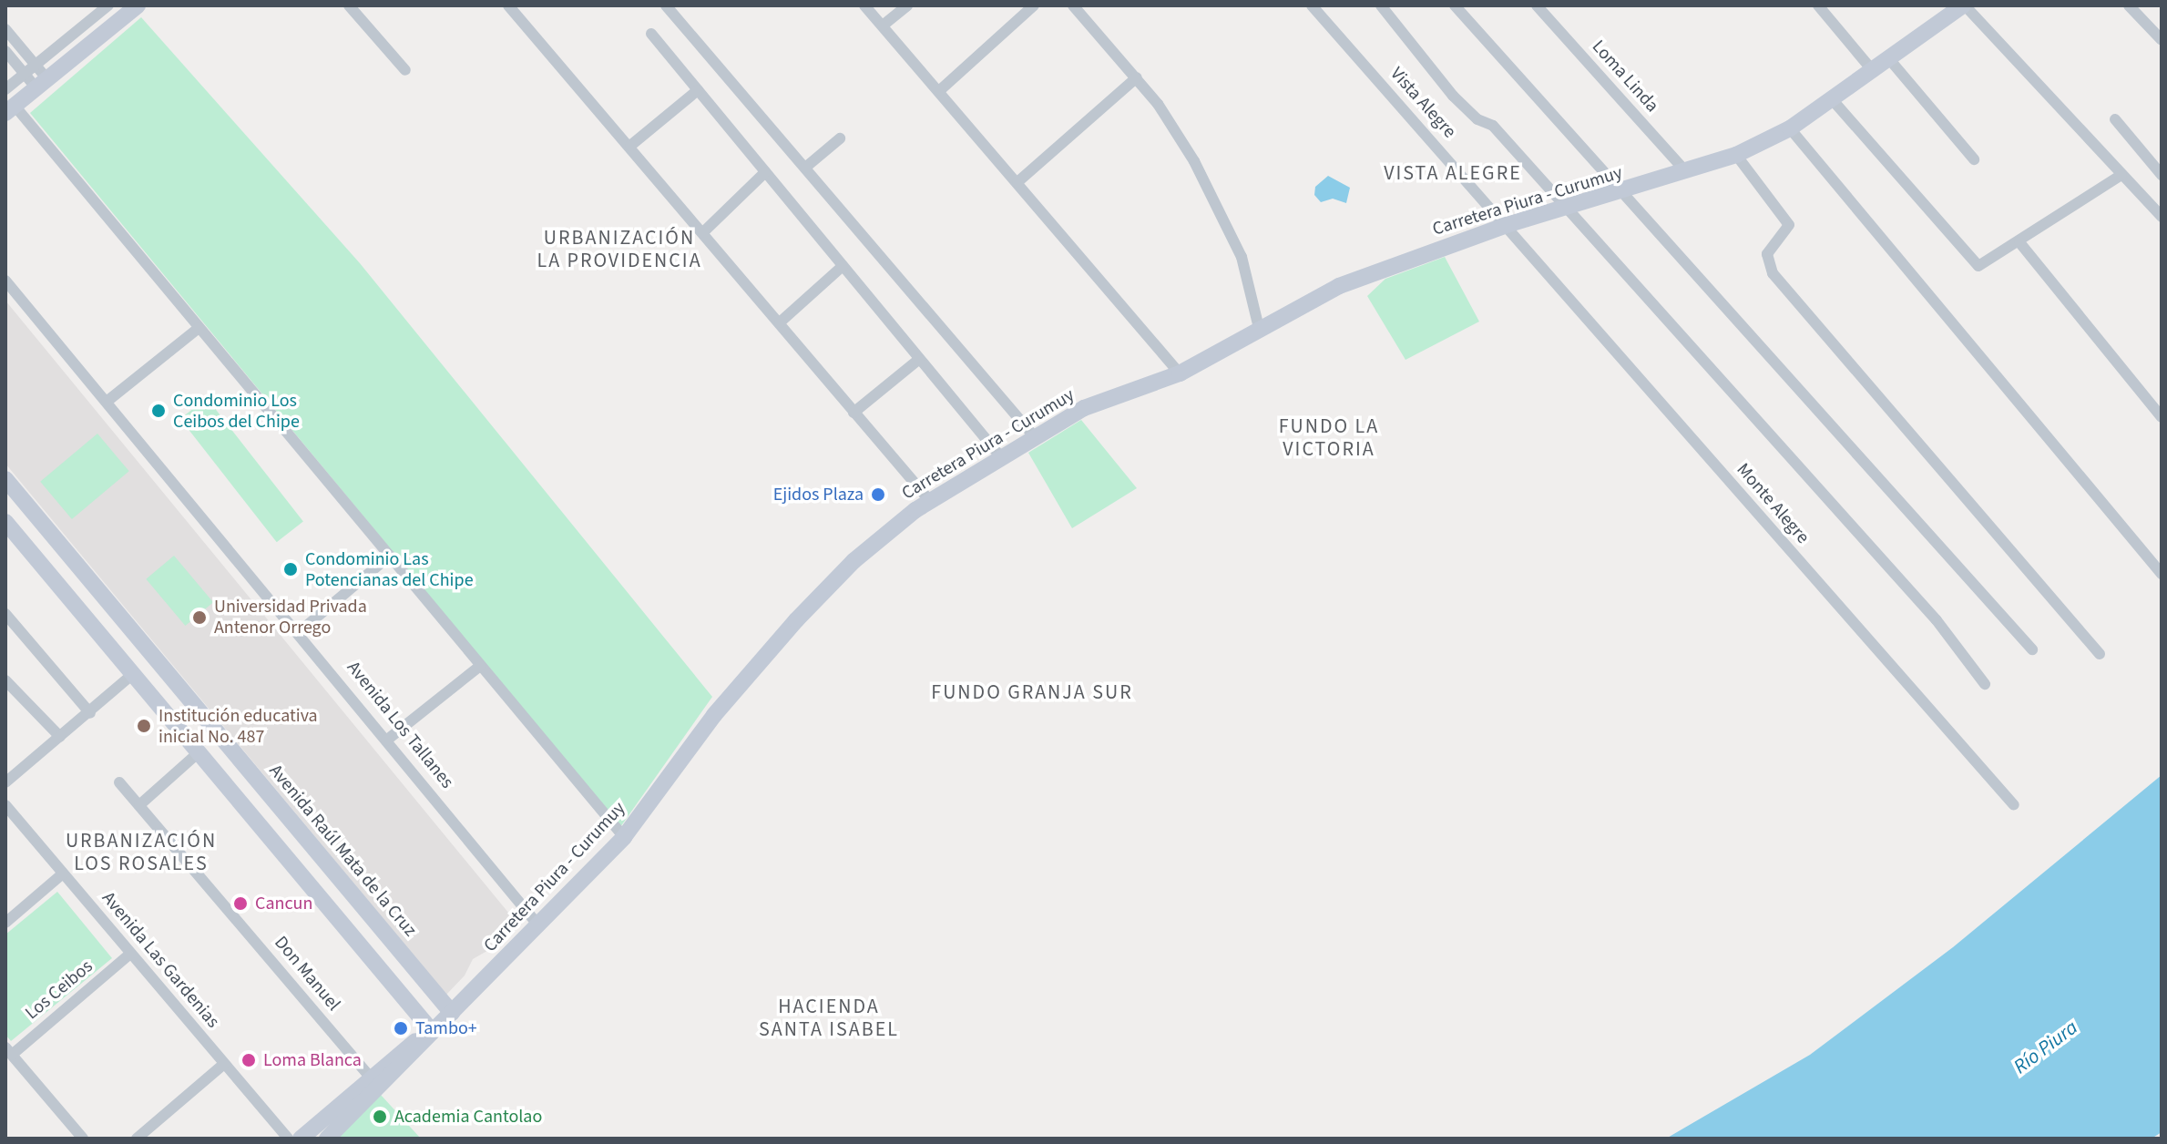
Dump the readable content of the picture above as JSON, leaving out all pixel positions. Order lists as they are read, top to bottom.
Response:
{
  "streets": {
    "main road": ["Carretera Piura - Curumuy", "Avenida Raúl Mata de la Cruz"],
    "street": [
      "Loma Linda",
      "Vista Alegre",
      "Monte Alegre",
      "Avenida Los Tallanes",
      "Avenida Las Gardenias",
      "Don Manuel",
      "Los Ceibos"
    ]
  },
  "crossings": [
    ["Loma Linda", "Carretera Piura - Curumuy"],
    ["Vista Alegre", "Carretera Piura - Curumuy"],
    ["Vista Alegre", "Monte Alegre"],
    ["Carretera Piura - Curumuy", "Monte Alegre"],
    ["Carretera Piura - Curumuy", "Avenida Los Tallanes"],
    ["Carretera Piura - Curumuy", "Avenida Raúl Mata de la Cruz"],
    ["Avenida Las Gardenias", "Los Ceibos"]
  ],
  "districts": [
    "VISTA ALEGRE",
    "URBANIZACIÓN LA PROVIDENCIA",
    "FUNDO LA VICTORIA",
    "FUNDO GRANJA SUR",
    "URBANIZACIÓN LOS ROSALES",
    "HACIENDA SANTA ISABEL"
  ],
  "water": ["Río Piura"],
  "places": [
    "Condominio Los Ceibos del Chipe",
    "Ejidos Plaza",
    "Condominio Las Potencianas del Chipe",
    "Universidad Privada Antenor Orrego",
    "Institución educativa inicial No. 487",
    "Cancun",
    "Tambo+",
    "Loma Blanca",
    "Academia Cantolao"
  ]
}
